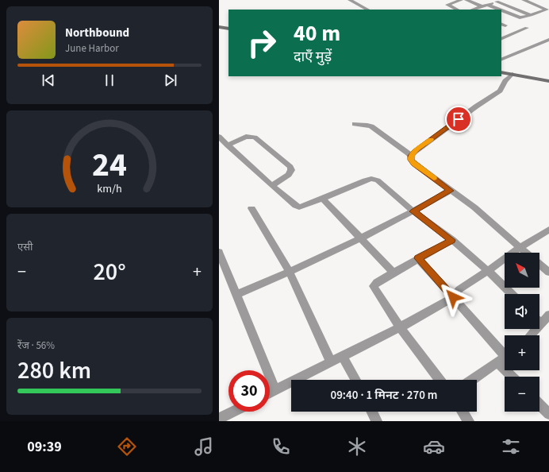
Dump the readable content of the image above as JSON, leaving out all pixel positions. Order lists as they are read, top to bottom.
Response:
{
  "north": "top left",
  "page": {
    "turn": ["40 m", "दाएँ मुड़ें"],
    "song": ["Northbound", "June Harbor"],
    "tile": [
      "एसी",
      ["रेंज · 56%", "280 km"]
    ],
    "map_buttons": ["+", "−"],
    "heat": ["−", "20°", "+"],
    "limit": "30",
    "trip": "09:40 · 1 मिनट · 270 m",
    "tabs": "09:39",
    "gauge": ["24", "km/h"]
  }
}
